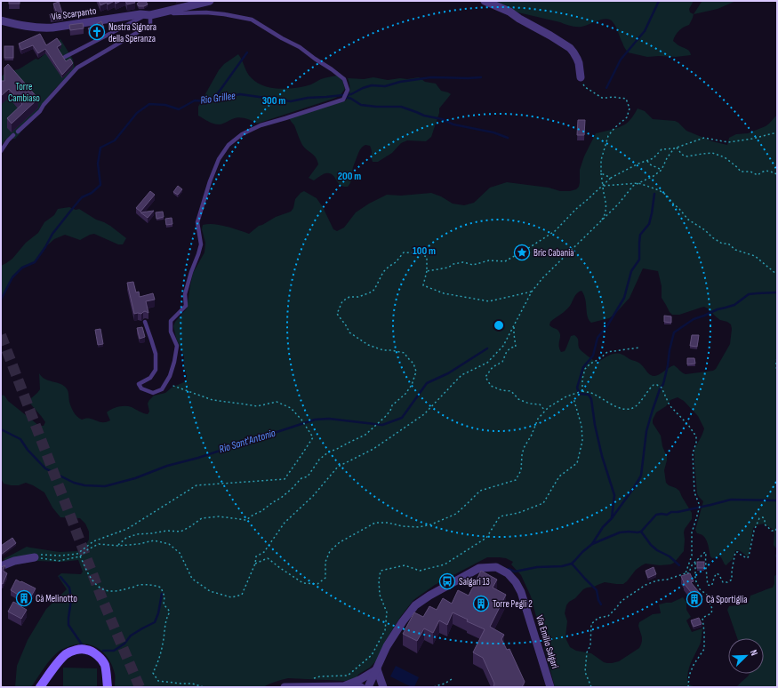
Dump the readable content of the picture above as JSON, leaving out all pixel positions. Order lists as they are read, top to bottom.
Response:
{
  "streets": {
    "street": ["Via Scarpanto", "Via Emilio Salgari"]
  },
  "water": ["Rio Grillee", "Rio Sant'Antonio"],
  "parks": ["Torre Cambiaso"],
  "places": {
    "church": ["Nostra Signora della Speranza"],
    "place": ["Bric Cabania"],
    "bus stop": ["Salgari 13"],
    "building": ["Cà Melinotto", "Cà Sportiglia", "Torre Pegli 2"]
  },
  "north": "top right",
  "rings": ["300 m", "200 m", "100 m"]
}
